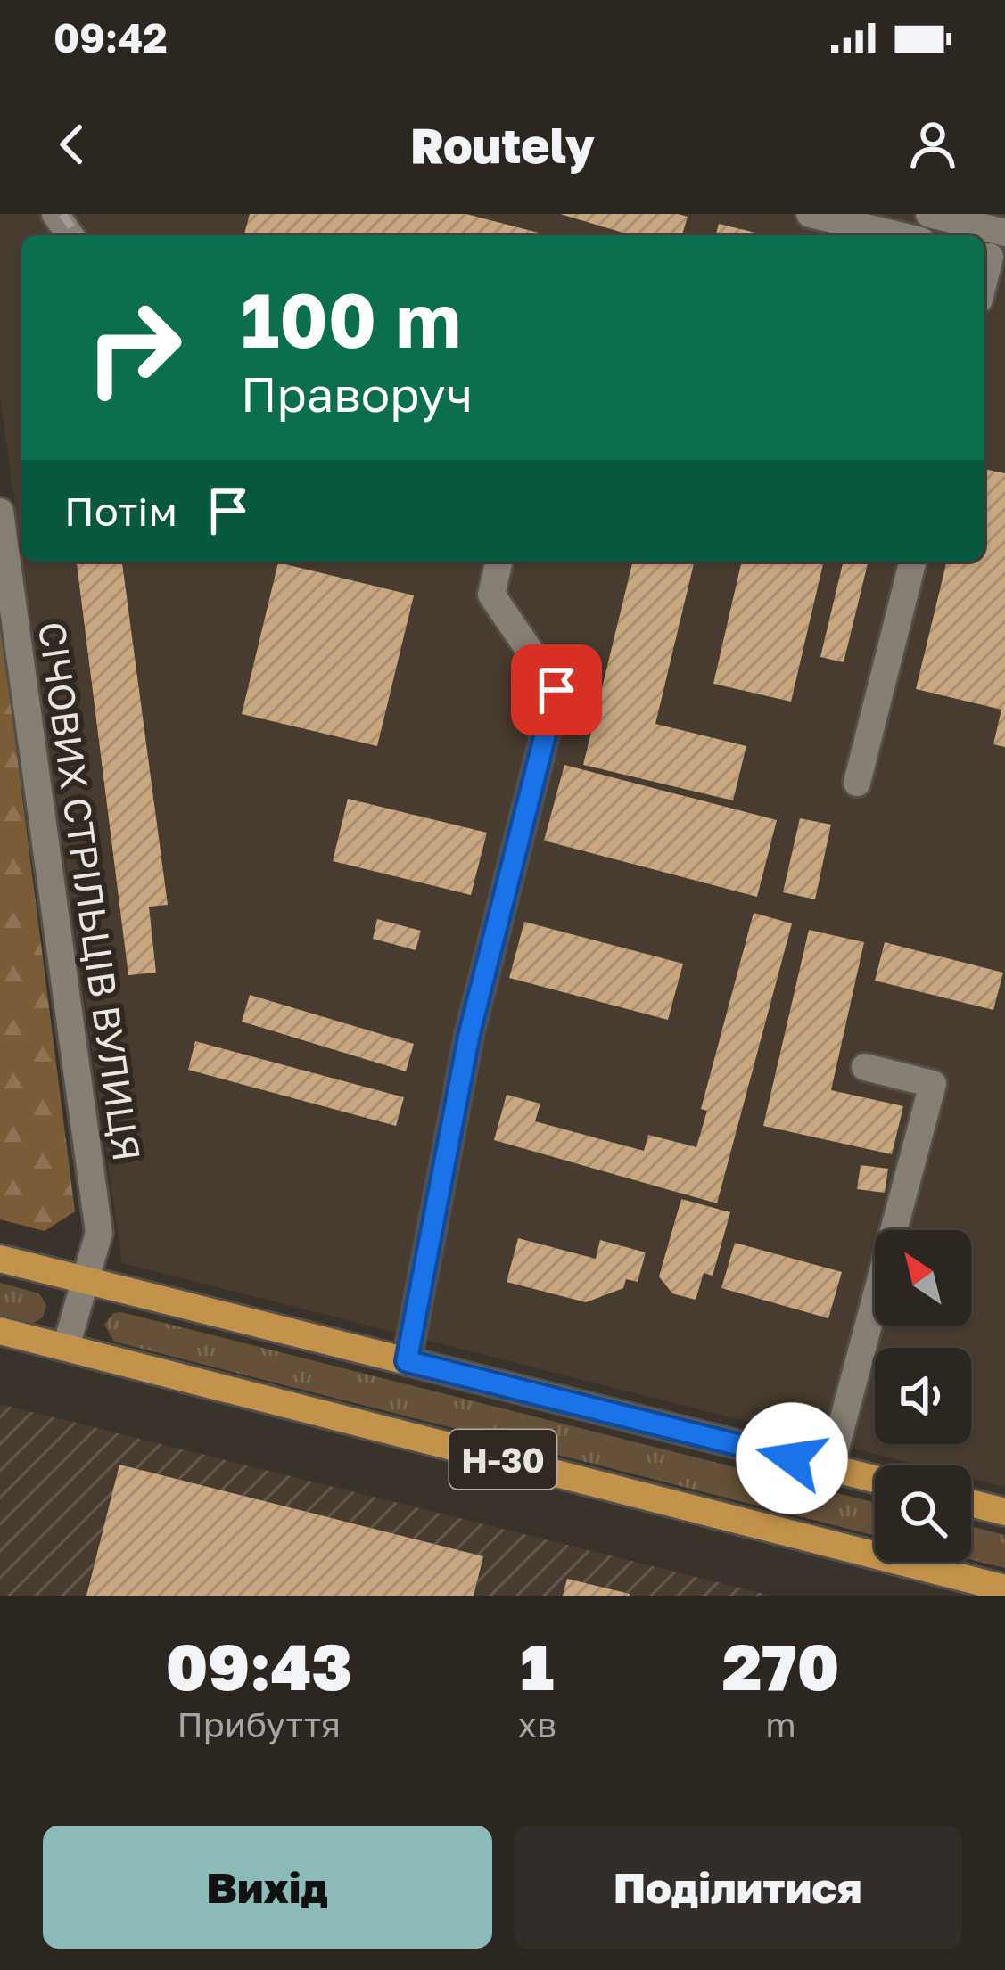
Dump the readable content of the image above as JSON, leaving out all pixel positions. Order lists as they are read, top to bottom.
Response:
{
  "streets": {
    "main road": ["Н-30"],
    "street": ["СІЧОВИХ СТРІЛЬЦІВ ВУЛИЦЯ"]
  },
  "crossings": [
    ["СІЧОВИХ СТРІЛЬЦІВ ВУЛИЦЯ", "Н-30"]
  ],
  "north": "top left",
  "page": {
    "status": "09:42",
    "header": "Routely",
    "turn": ["100 m", "Праворуч"],
    "then": "Потім",
    "eta": [
      "09:43",
      "Прибуття",
      "1",
      "хв",
      "270",
      "m"
    ],
    "buttons": ["Вихід", "Поділитися"]
  }
}
